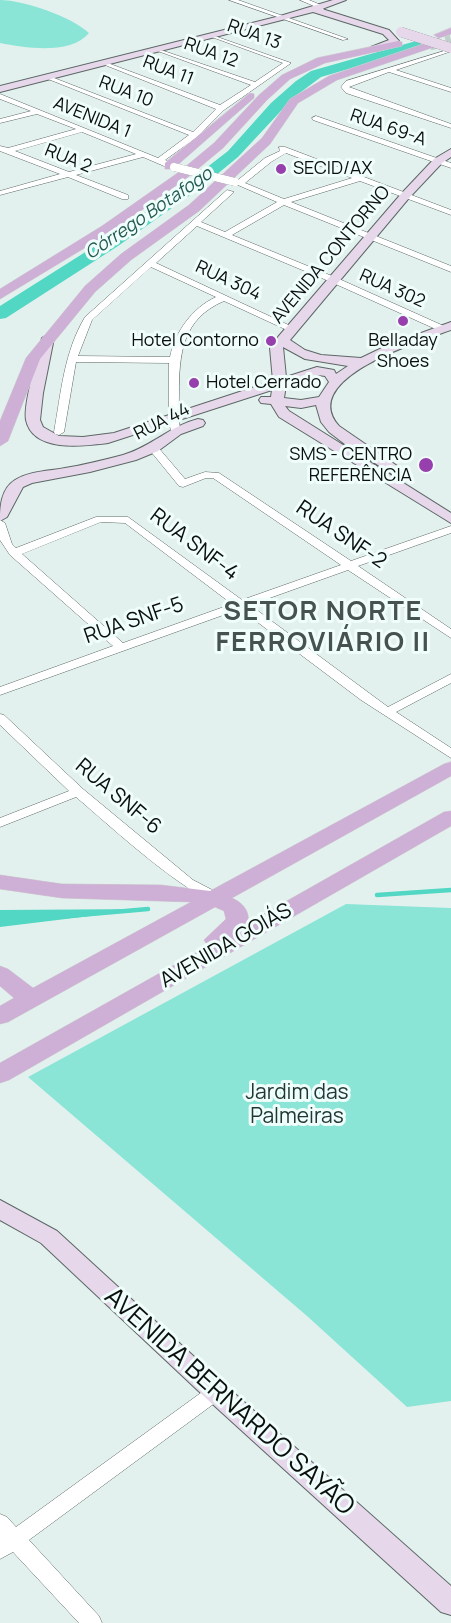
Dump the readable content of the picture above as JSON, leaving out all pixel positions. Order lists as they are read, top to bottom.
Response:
{
  "streets": {
    "main road": [
      "AVENIDA CONTORNO",
      "RUA 44",
      "AVENIDA GOIÁS",
      "AVENIDA BERNARDO SAYÃO"
    ],
    "street": [
      "RUA 13",
      "RUA 12",
      "RUA 11",
      "RUA 10",
      "AVENIDA 1",
      "RUA 69-A",
      "RUA 2",
      "RUA 304",
      "RUA 302",
      "RUA SNF-2",
      "RUA SNF-4",
      "RUA SNF-5",
      "RUA SNF-6"
    ]
  },
  "crossings": [
    ["RUA 13", "RUA 12"],
    ["AVENIDA 1", "AVENIDA CONTORNO"],
    ["RUA 69-A", "AVENIDA CONTORNO"],
    ["AVENIDA CONTORNO", "RUA 304"],
    ["AVENIDA CONTORNO", "RUA 302"],
    ["AVENIDA CONTORNO", "RUA 44"],
    ["RUA 44", "RUA SNF-2"],
    ["RUA SNF-2", "RUA SNF-5"],
    ["RUA SNF-4", "RUA SNF-5"]
  ],
  "districts": ["SETOR NORTE FERROVIÁRIO II"],
  "water": ["Córrego Botafogo"],
  "parks": ["Jardim das Palmeiras"],
  "places": [
    "SECID/AX",
    "Belladay Shoes",
    "Hotel Contorno",
    "Hotel Cerrado",
    "SMS - CENTRO REFERÊNCIA"
  ]
}
